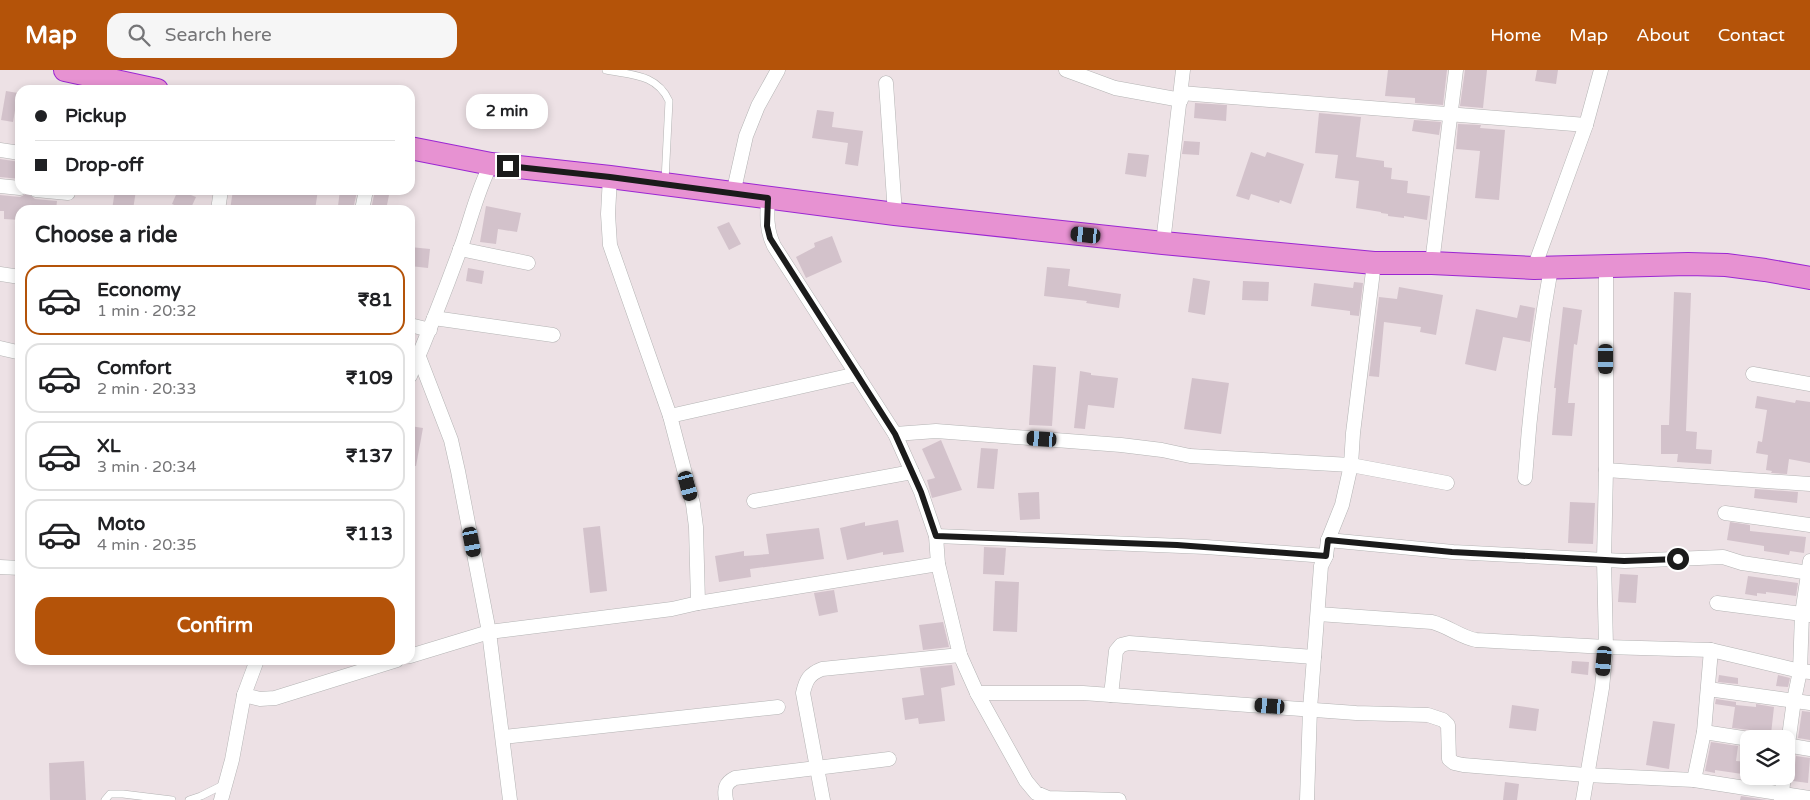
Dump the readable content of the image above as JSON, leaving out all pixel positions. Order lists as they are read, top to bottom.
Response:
{
  "page": {
    "header": "Map",
    "search": "Search here",
    "nav": [
      "Home",
      "Map",
      "About",
      "Contact"
    ],
    "banner": ["Pickup", "Drop-off"],
    "bubble": "2 min",
    "heading": "Choose a ride",
    "list": [
      {
        "name": "Economy",
        "note": "1 min · 20:32",
        "value": "₹81"
      },
      {
        "name": "Comfort",
        "note": "2 min · 20:33",
        "value": "₹109"
      },
      {
        "name": "XL",
        "note": "3 min · 20:34",
        "value": "₹137"
      },
      {
        "name": "Moto",
        "note": "4 min · 20:35",
        "value": "₹113"
      }
    ],
    "buttons": "Confirm"
  }
}
